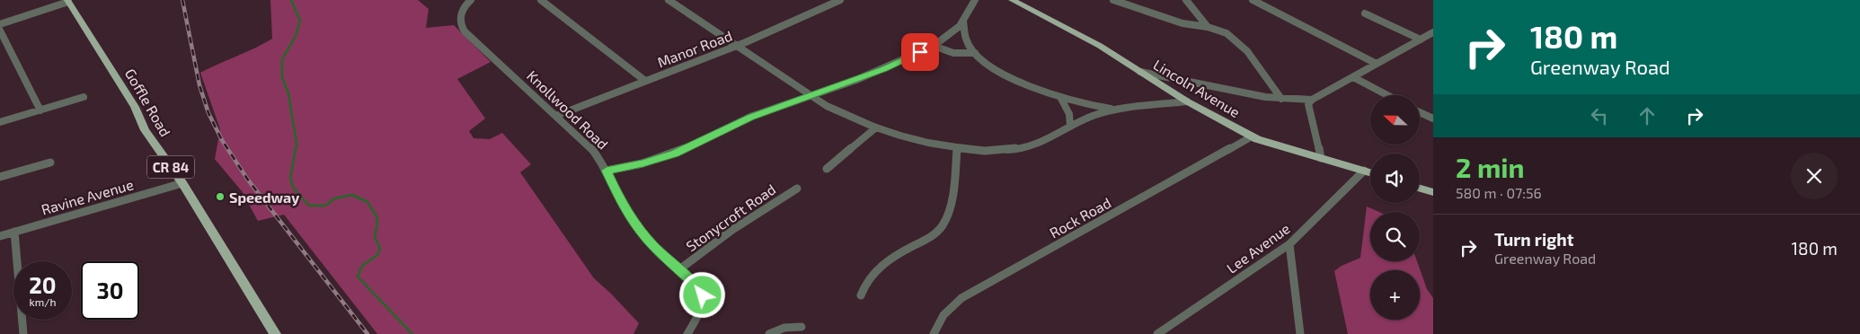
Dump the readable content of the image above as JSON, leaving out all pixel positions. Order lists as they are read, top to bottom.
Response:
{
  "streets": {
    "main road": ["Lincoln Avenue", "Goffle Road", "CR 84"],
    "street": [
      "Manor Road",
      "Knollwood Road",
      "Ravine Avenue",
      "Stonycroft Road",
      "Rock Road",
      "Lee Avenue"
    ]
  },
  "crossings": [
    ["Manor Road", "Knollwood Road"],
    ["Lincoln Avenue", "Rock Road"],
    ["Lincoln Avenue", "Lee Avenue"],
    ["Goffle Road", "Ravine Avenue"],
    ["Knollwood Road", "Stonycroft Road"]
  ],
  "places": ["Speedway"],
  "north": "left",
  "page": {
    "turn": ["180 m", "Greenway Road"],
    "map_buttons": "+",
    "heading": ["2 min", "580 m · 07:56"],
    "list": [
      {
        "name": "Turn right",
        "note": "Greenway Road",
        "value": "180 m"
      }
    ],
    "speed": "20 km/h",
    "limit": "30"
  }
}
